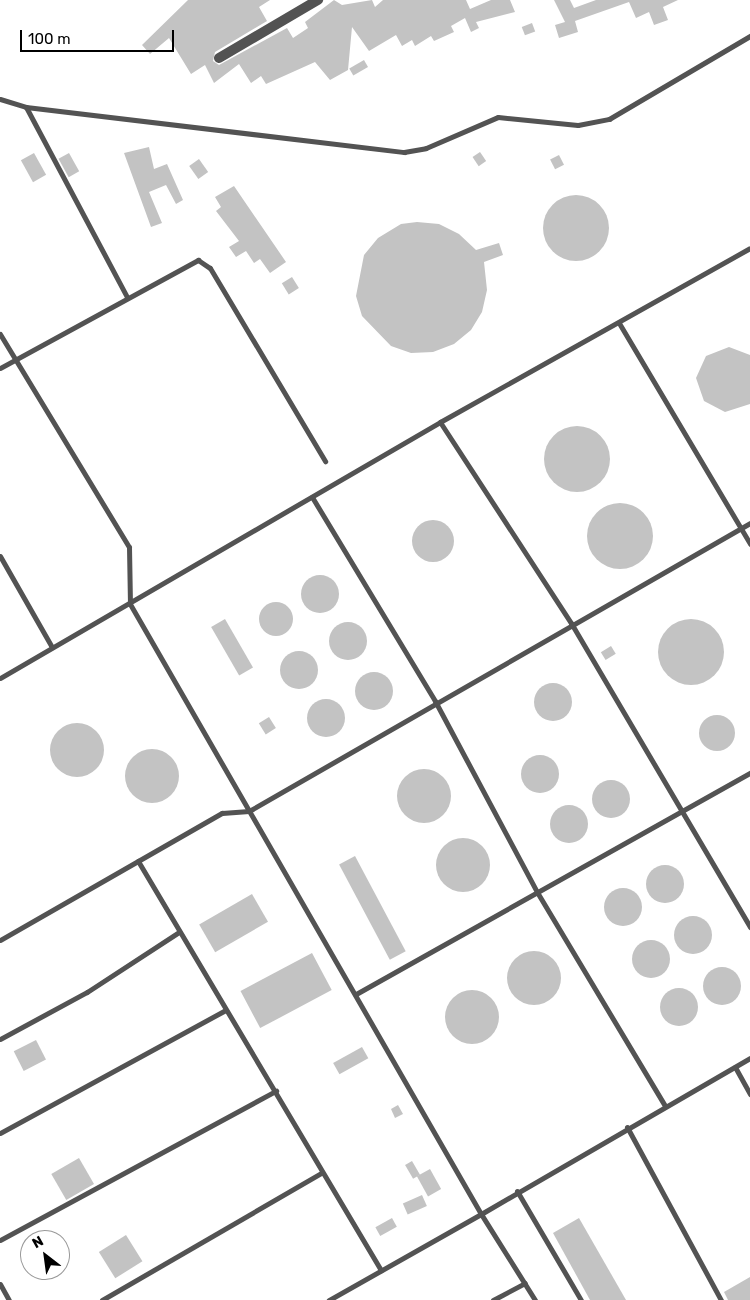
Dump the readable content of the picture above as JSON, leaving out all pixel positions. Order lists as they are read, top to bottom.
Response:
{
  "scale_bar": "100 m",
  "north": "top left"
}
